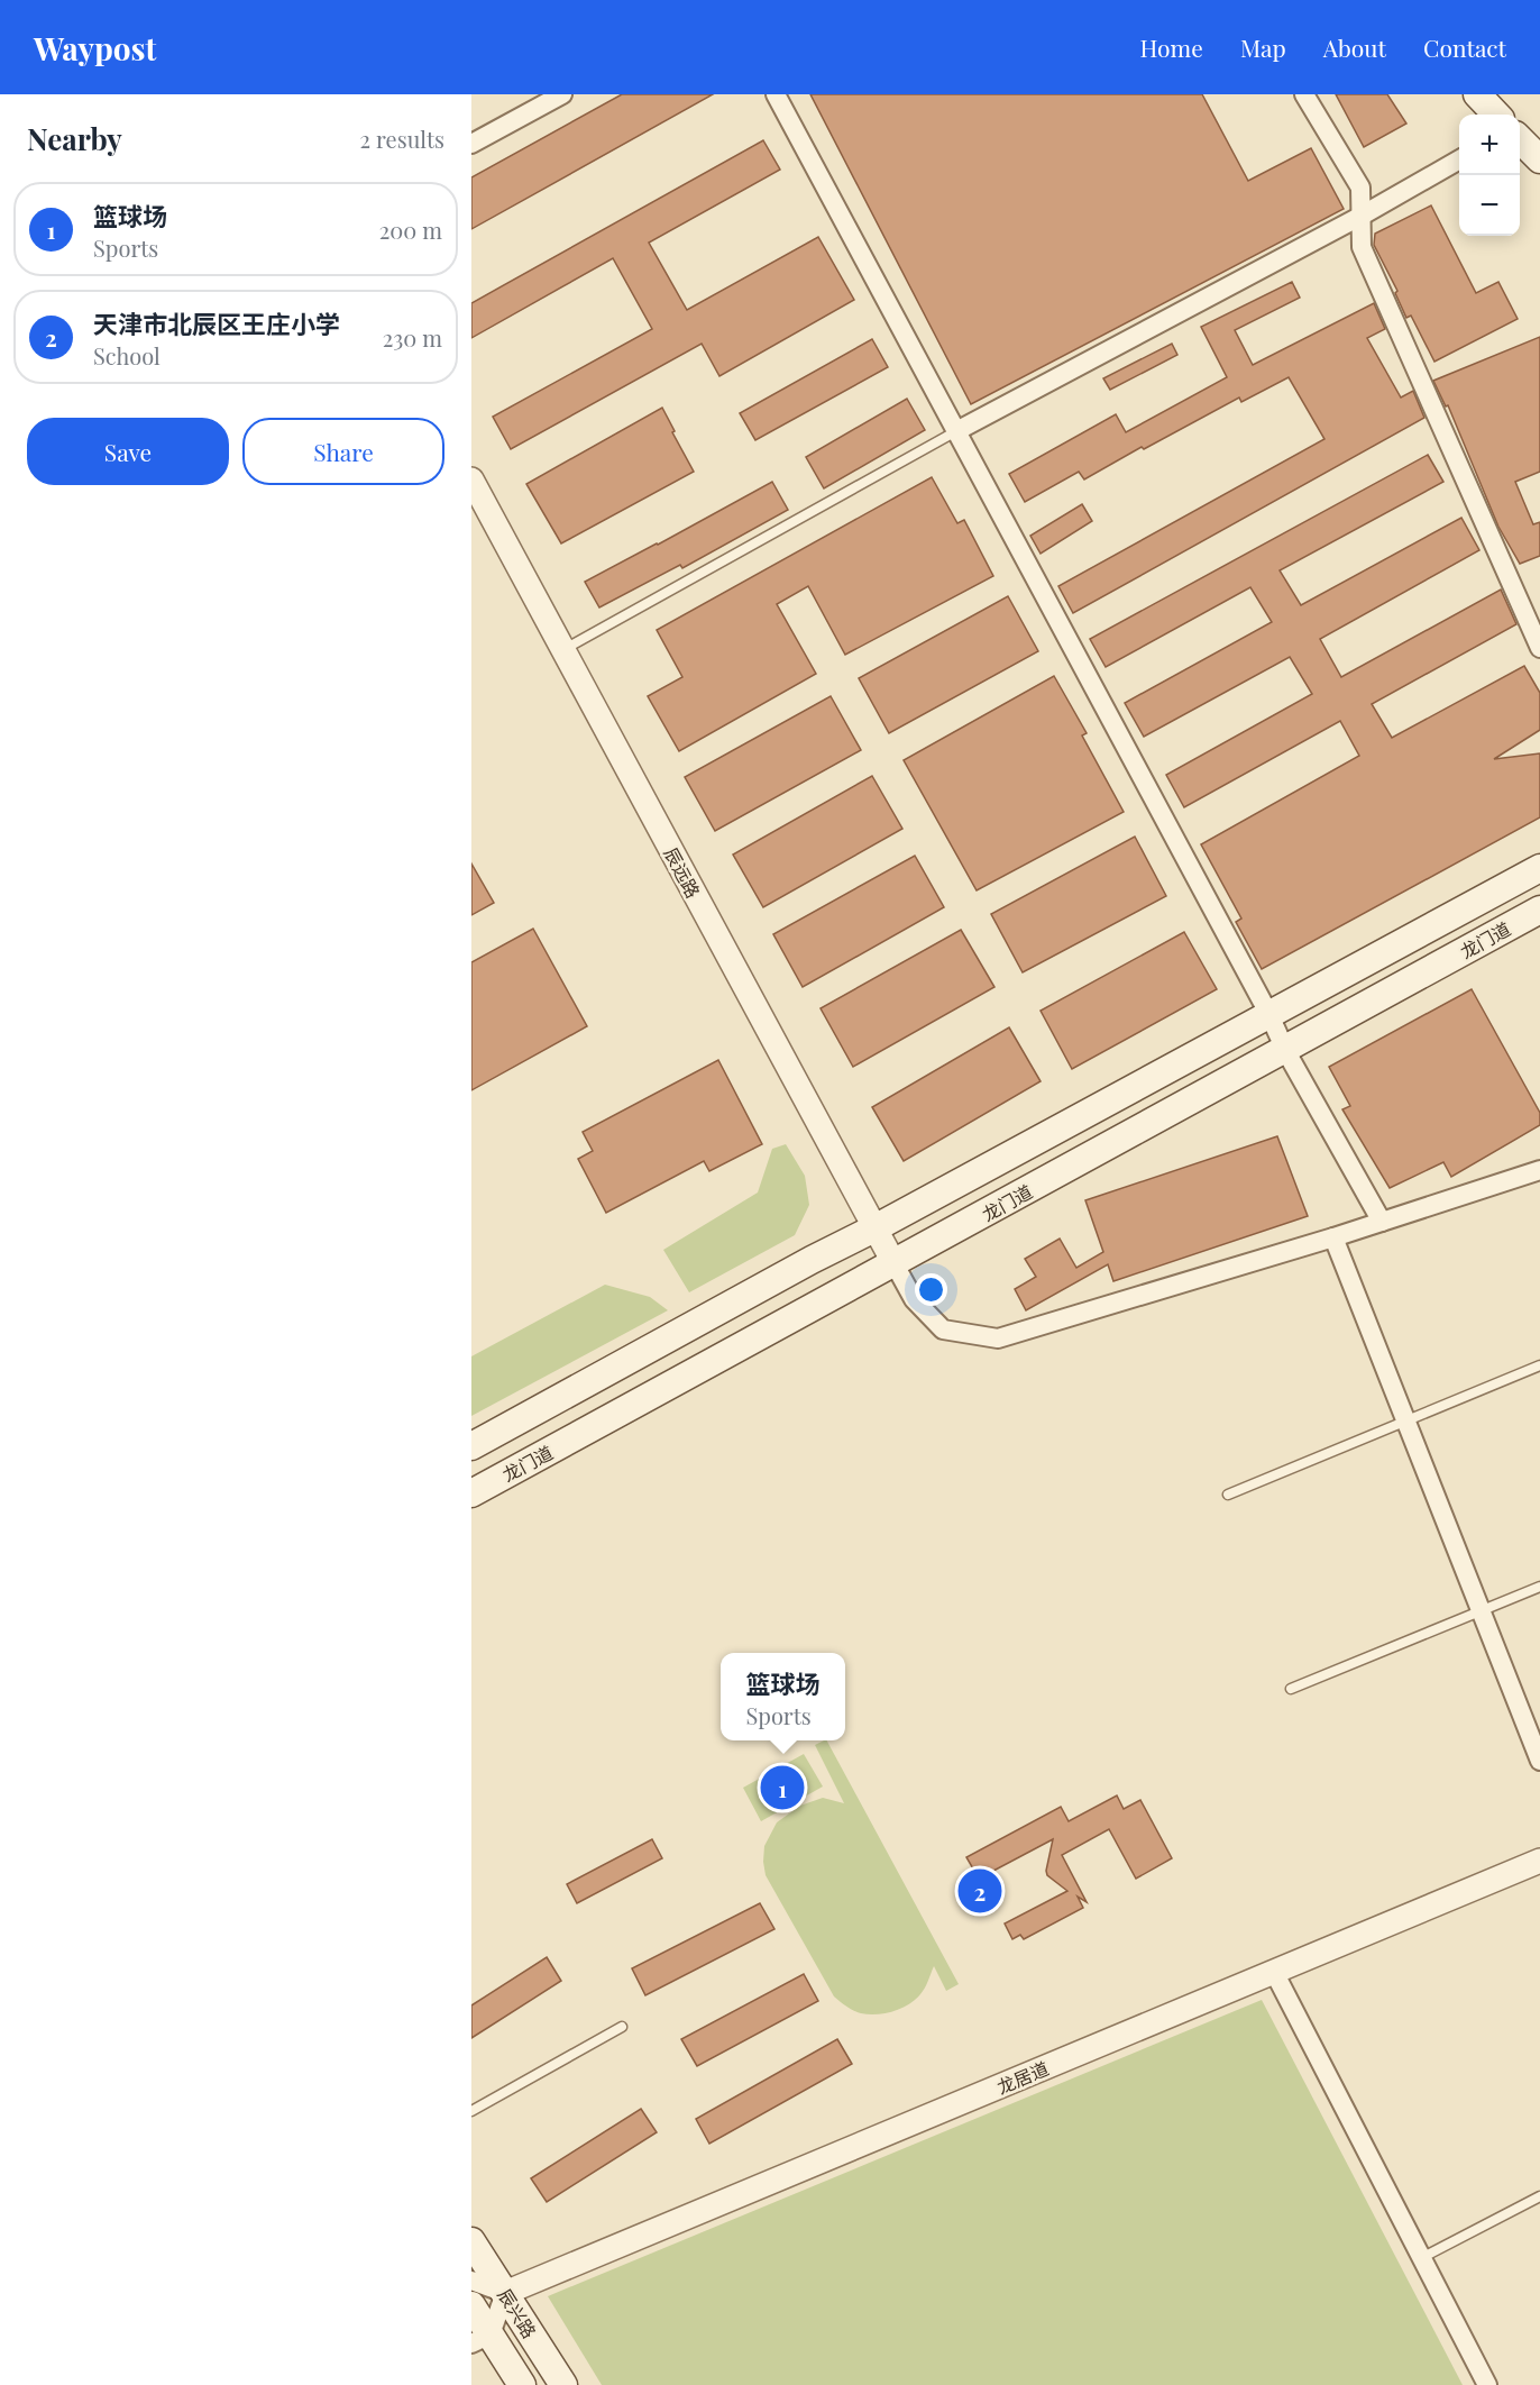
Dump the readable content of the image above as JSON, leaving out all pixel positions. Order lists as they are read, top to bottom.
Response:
{
  "streets": {
    "main road": ["龙门道", "辰兴路"],
    "street": ["辰远路", "龙居道"]
  },
  "crossings": [
    ["辰远路", "龙门道"],
    ["龙居道", "辰兴路"]
  ],
  "page": {
    "header": "Waypost",
    "nav": [
      "Home",
      "Map",
      "About",
      "Contact"
    ],
    "heading": ["Nearby", "2 results"],
    "map_buttons": ["+", "−"],
    "list": [
      {
        "mark": "1",
        "name": "篮球场",
        "note": "Sports",
        "value": "200 m"
      },
      {
        "mark": "2",
        "name": "天津市北辰区王庄小学",
        "note": "School",
        "value": "230 m"
      }
    ],
    "buttons": ["Save", "Share"],
    "popup": ["篮球场", "Sports"],
    "pins": ["1", "2"]
  }
}
